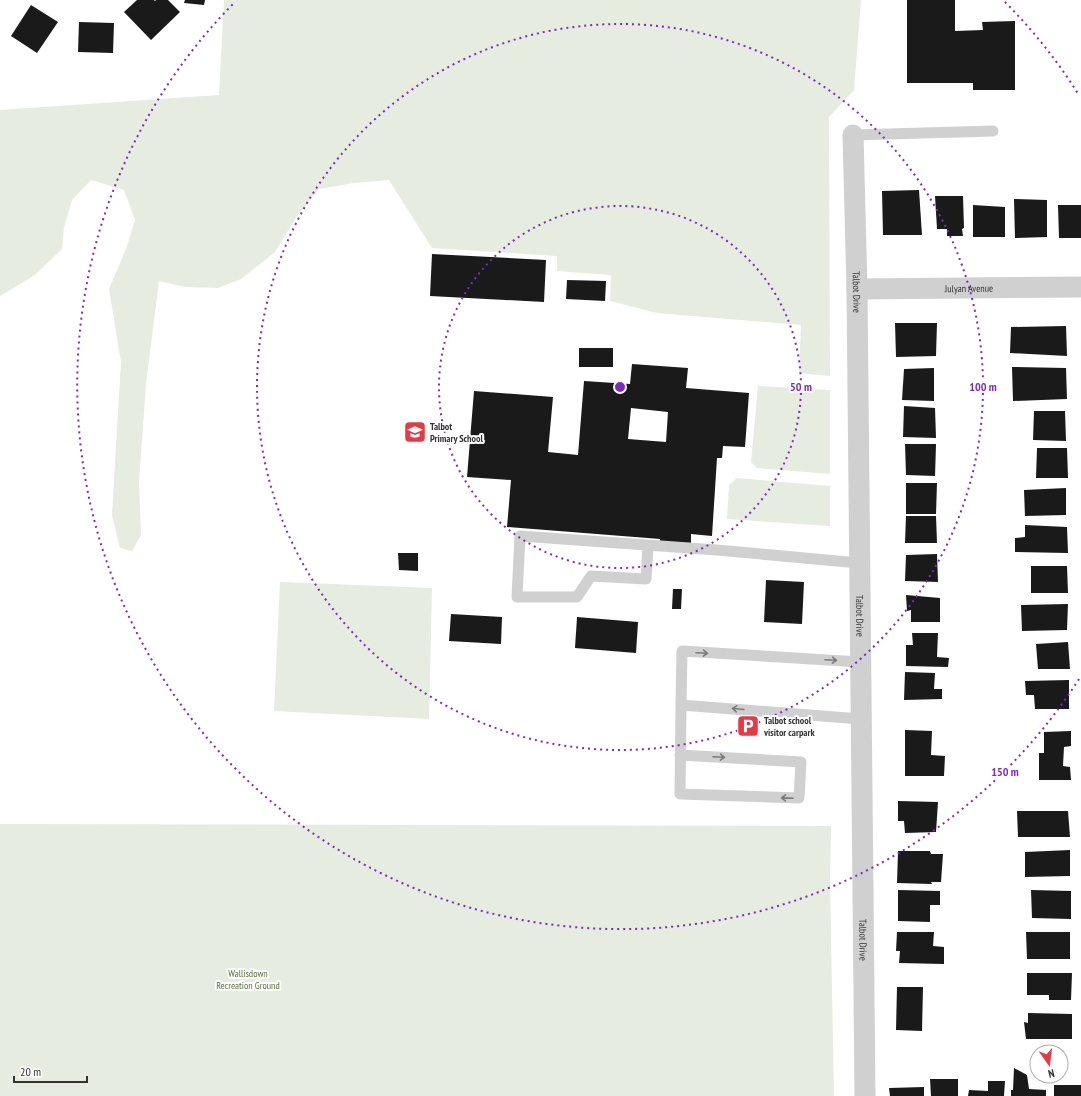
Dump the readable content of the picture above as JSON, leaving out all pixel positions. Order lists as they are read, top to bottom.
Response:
{
  "streets": {
    "street": ["Julyan Avenue", "Talbot Drive"]
  },
  "crossings": [
    ["Julyan Avenue", "Talbot Drive"]
  ],
  "parks": ["Wallisdown Recreation Ground"],
  "places": {
    "school or university": ["Talbot Primary School"],
    "parking": ["Talbot school visitor carpark"]
  },
  "scale_bar": "20 m",
  "north": "bottom",
  "rings": ["50 m", "100 m", "150 m"]
}
